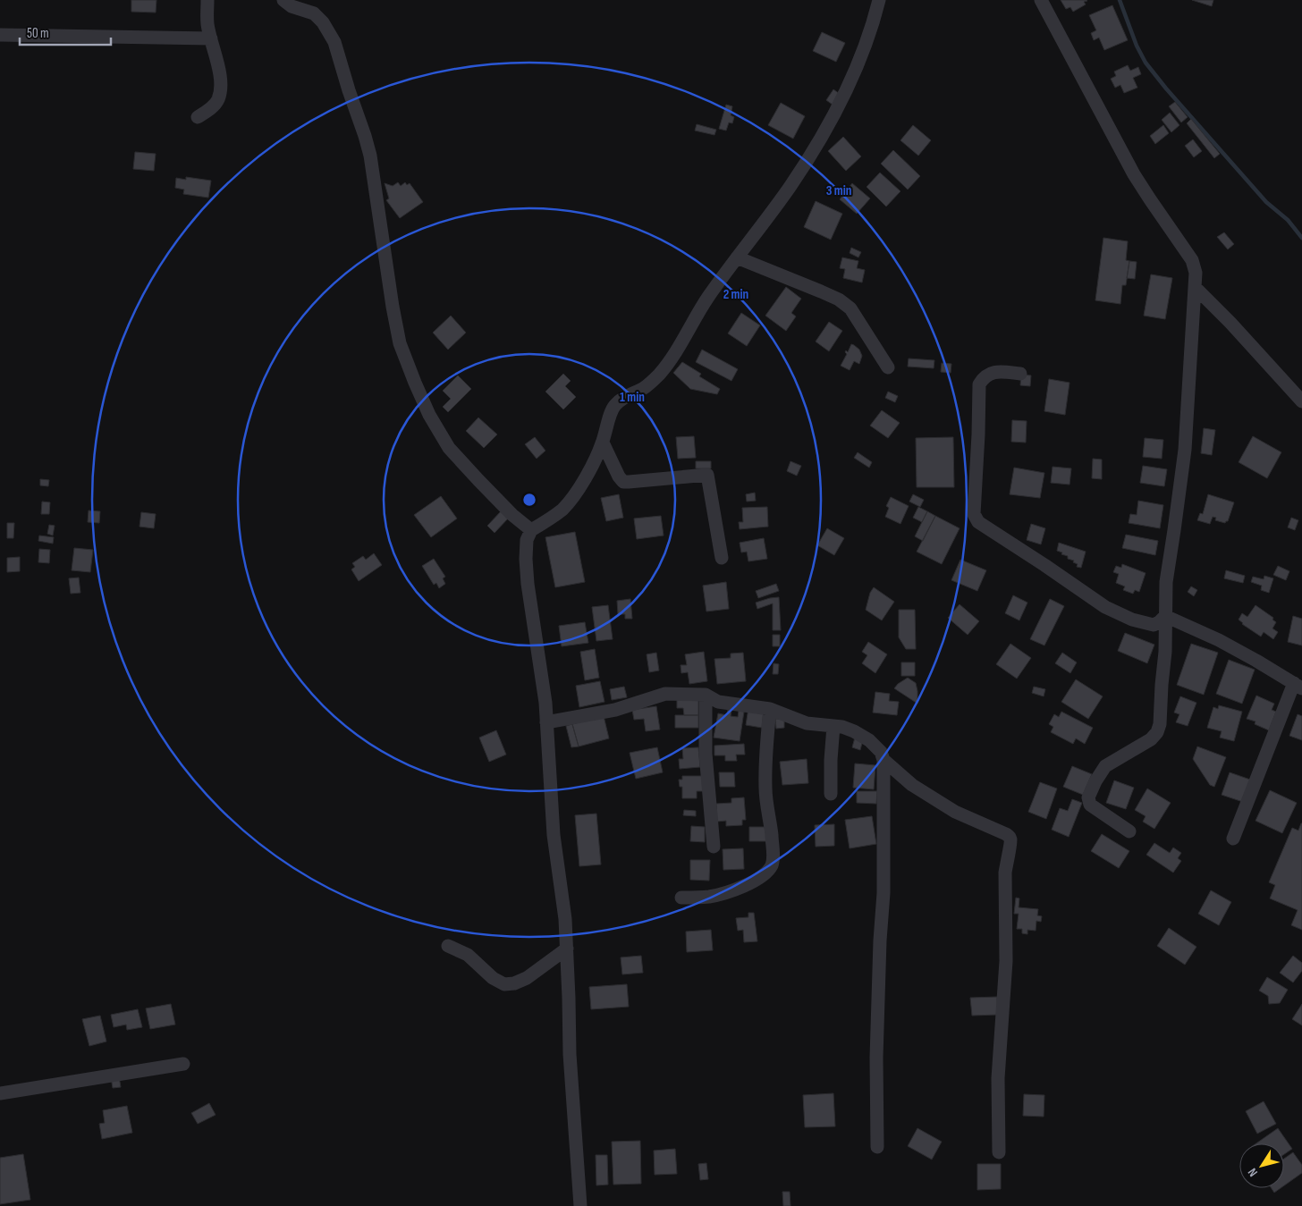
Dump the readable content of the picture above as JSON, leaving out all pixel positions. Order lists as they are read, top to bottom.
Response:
{
  "scale_bar": "50 m",
  "north": "bottom left",
  "rings": ["3 min", "2 min", "1 min"]
}
